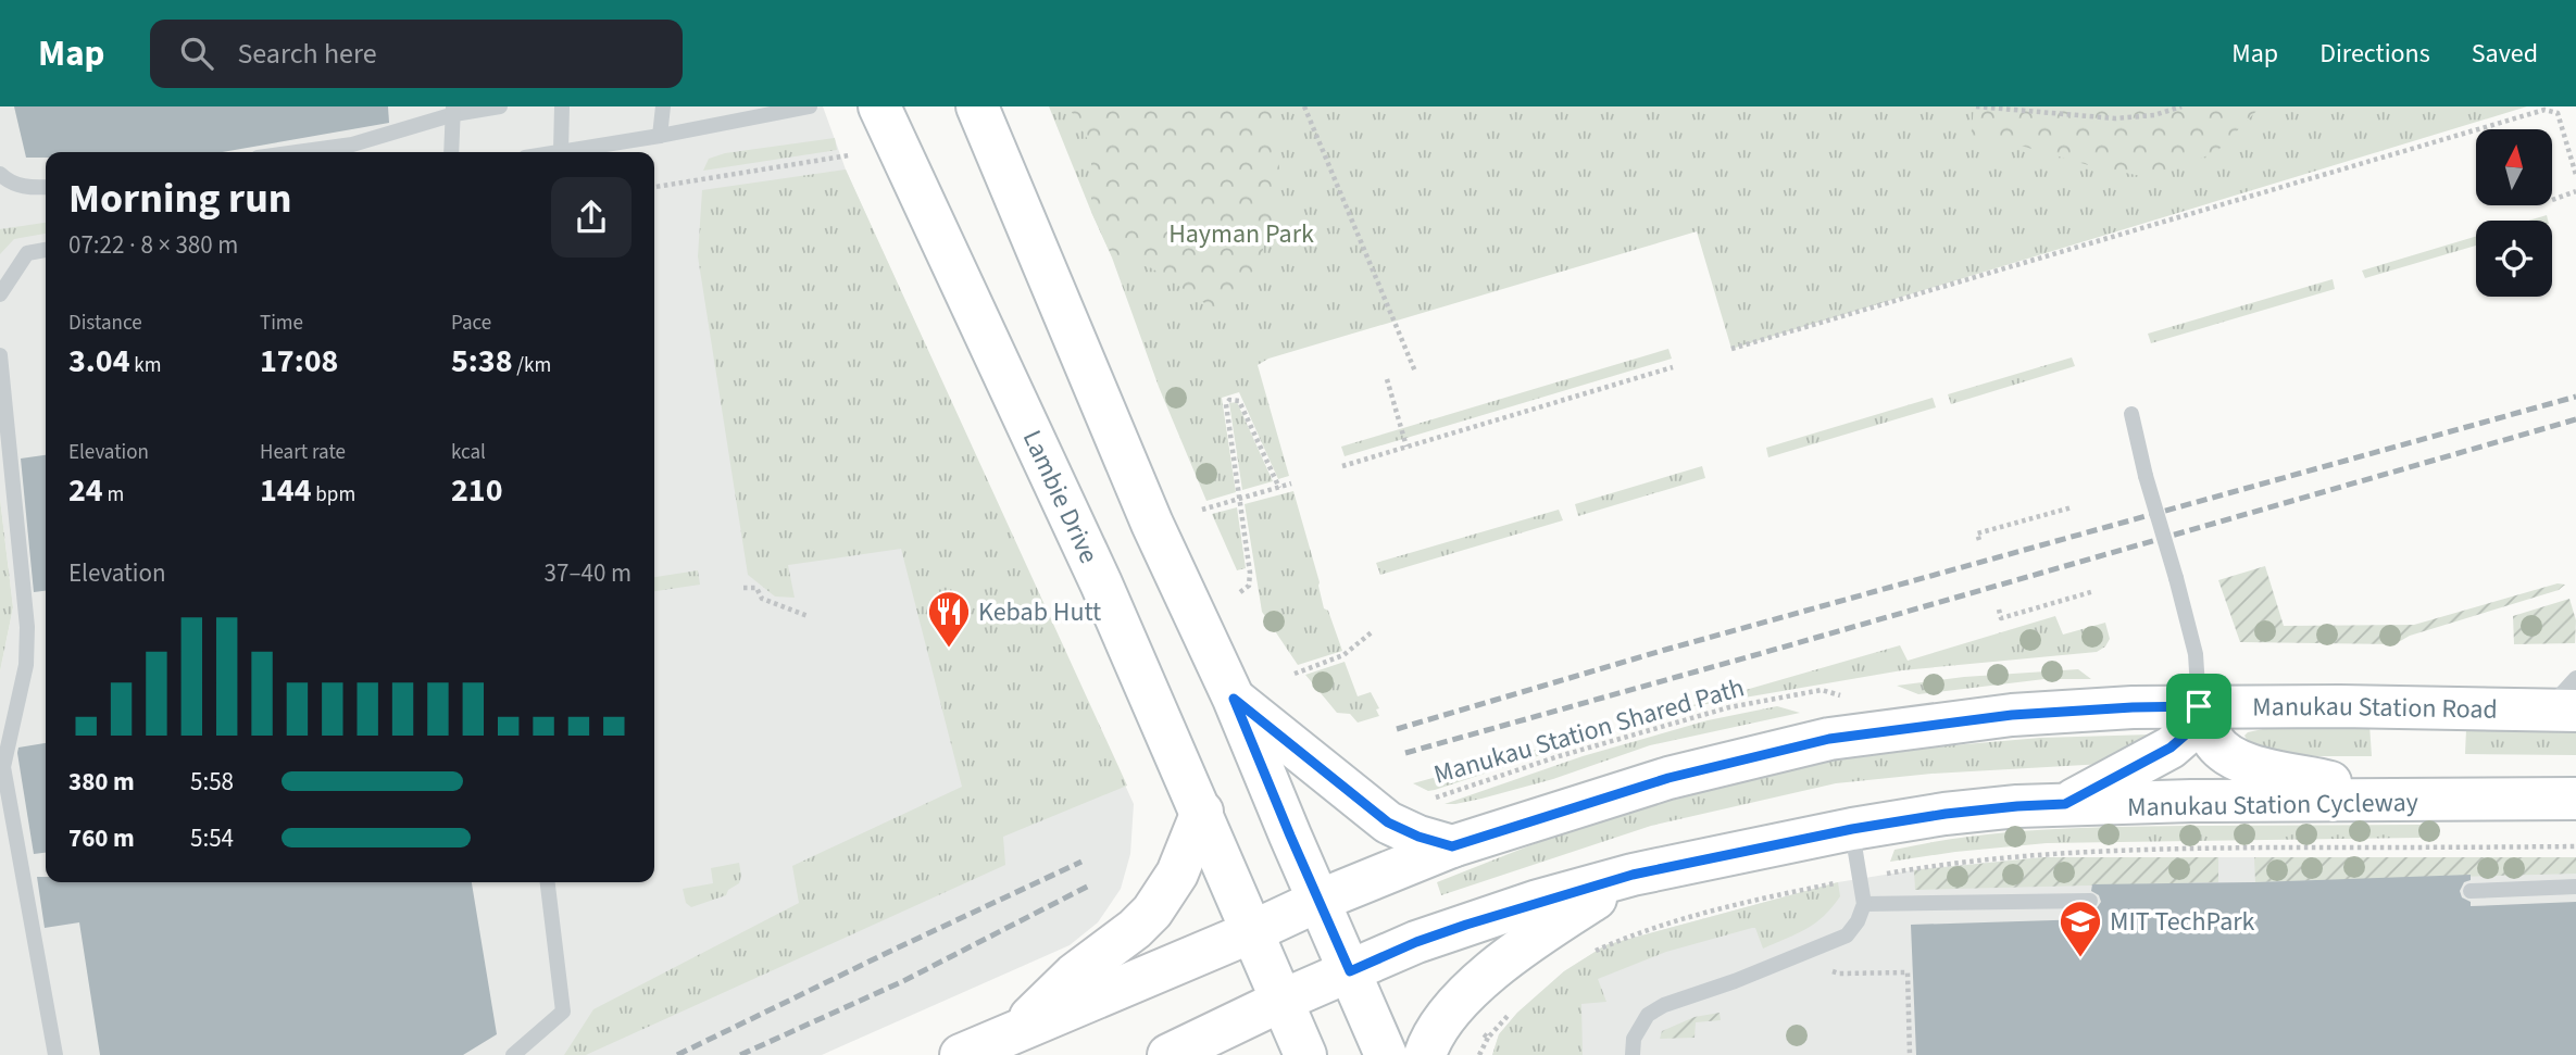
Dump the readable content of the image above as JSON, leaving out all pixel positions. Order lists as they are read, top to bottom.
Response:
{
  "streets": {
    "main road": ["Lambie Drive", "Manukau Station Road"],
    "path": ["Manukau Station Shared Path"]
  },
  "crossings": [
    ["Lambie Drive", "Manukau Station Road"]
  ],
  "parks": ["Hayman Park"],
  "places": {
    "restaurant": ["Kebab Hutt"],
    "school or university": ["MIT TechPark"]
  },
  "north": "top",
  "page": {
    "header": "Map",
    "search": "Search here",
    "nav": ["Map", "Directions", "Saved"],
    "heading": ["Morning run", "07:22 · 8 × 380 m"],
    "stats": [
      ["Distance", "3.04 km"],
      ["Time", "17:08"],
      ["Pace", "5:38 /km"],
      ["Elevation", "24 m"],
      ["Heart rate", "144 bpm"],
      ["kcal", "210"]
    ],
    "chart": ["Elevation", "37–40 m"],
    "list": [
      {
        "name": "380 m",
        "note": "5:58"
      },
      {
        "name": "760 m",
        "note": "5:54"
      }
    ]
  }
}
